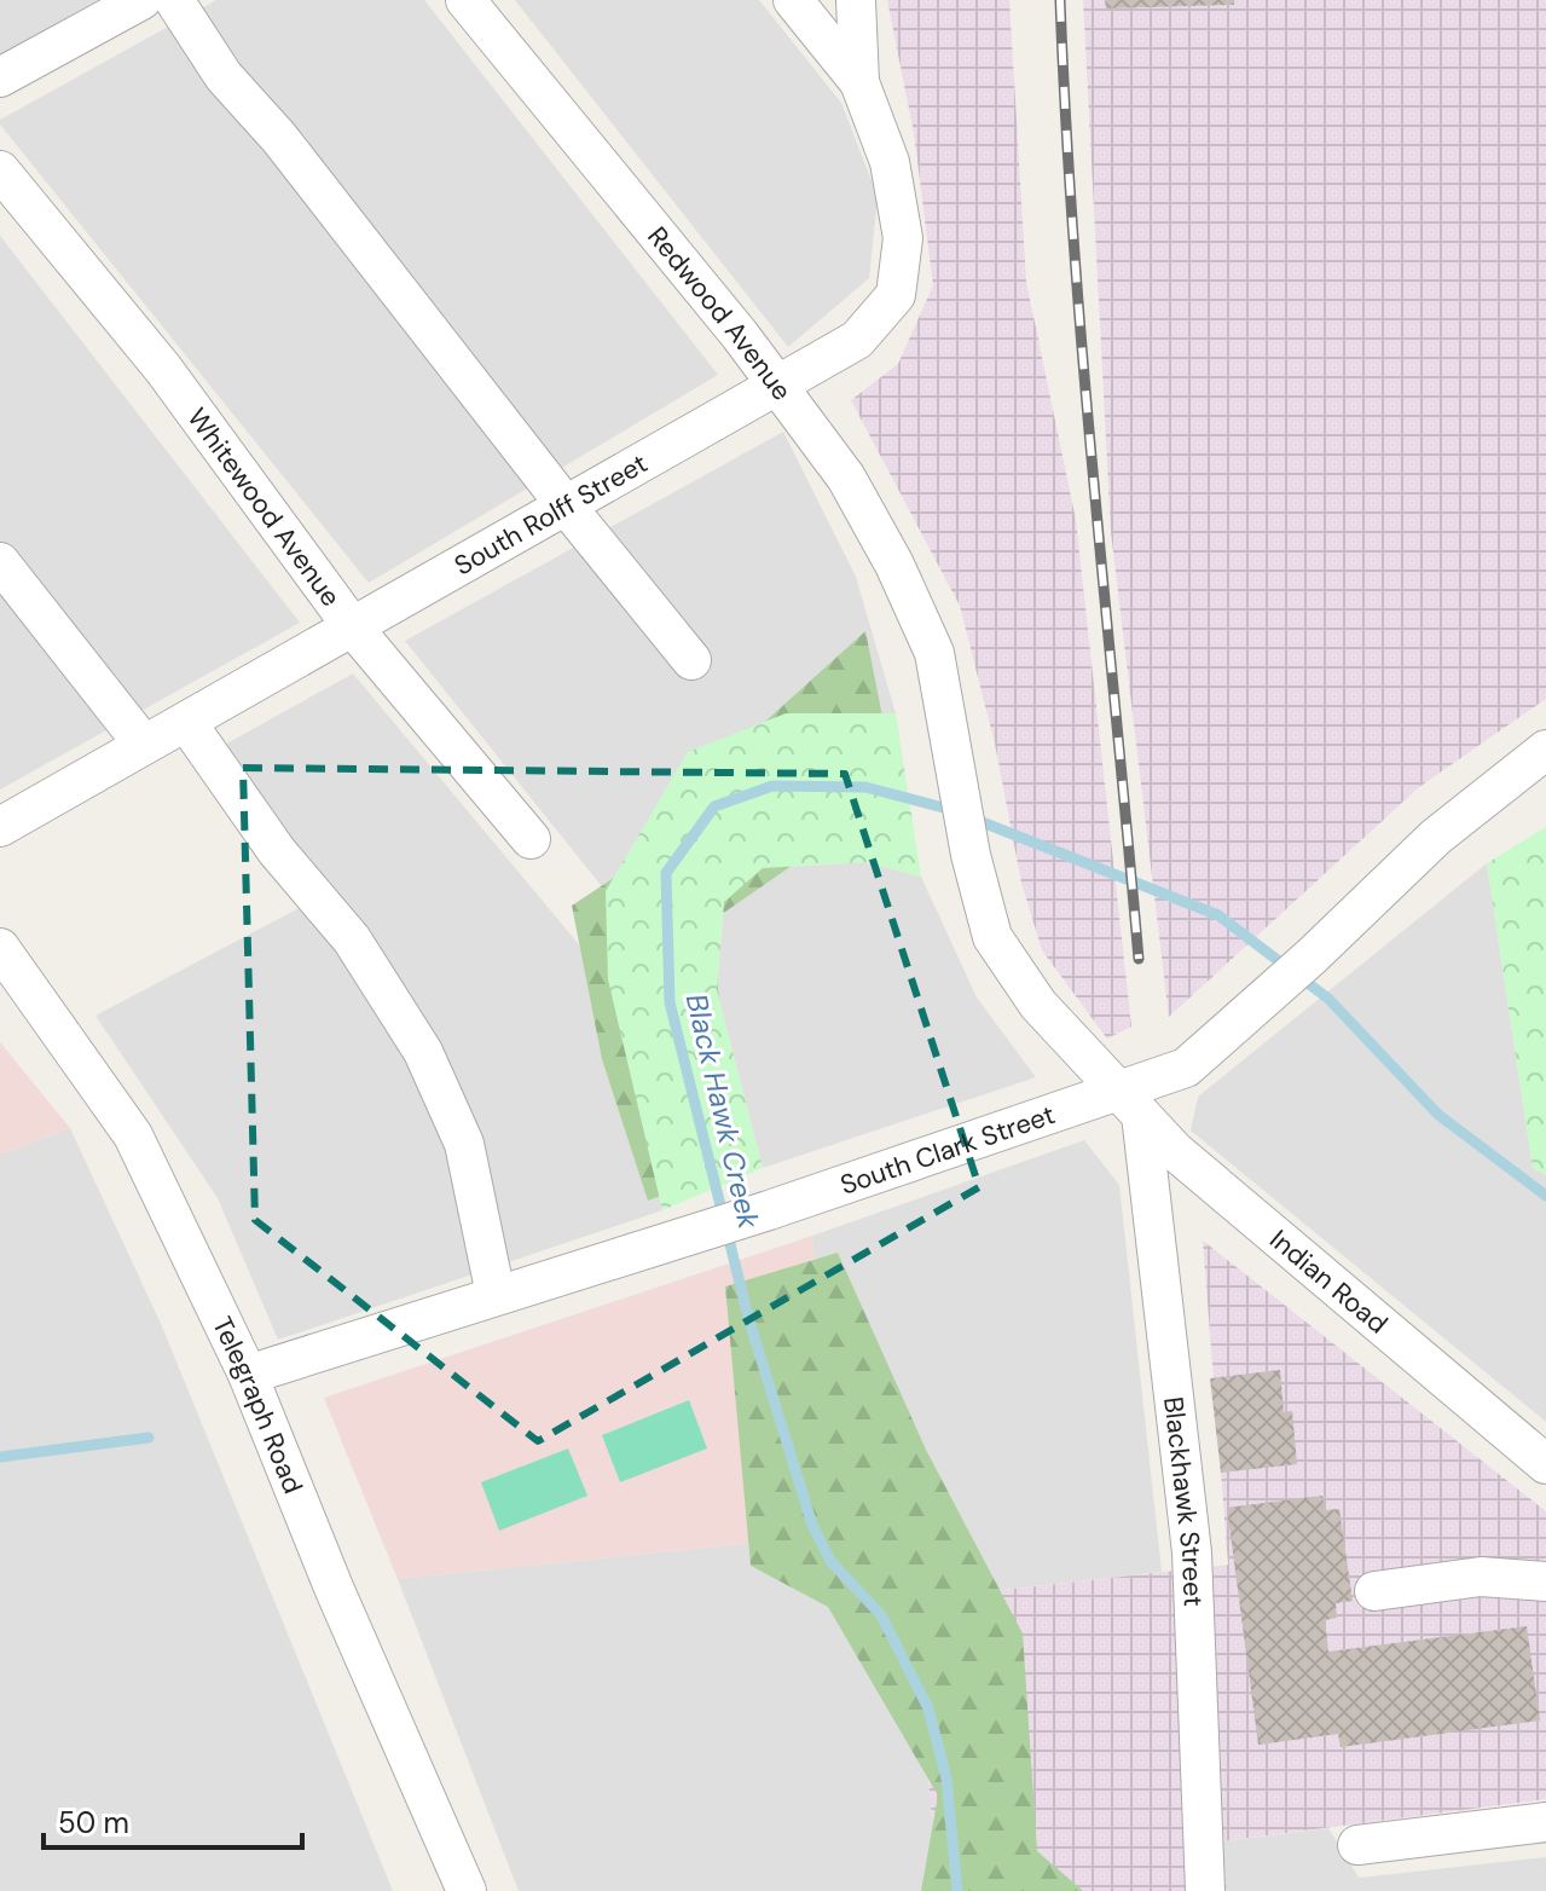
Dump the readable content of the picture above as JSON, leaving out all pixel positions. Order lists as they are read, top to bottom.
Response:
{
  "streets": {
    "street": [
      "Redwood Avenue",
      "Whitewood Avenue",
      "South Rolff Street",
      "South Clark Street",
      "Indian Road",
      "Telegraph Road",
      "Blackhawk Street"
    ]
  },
  "crossings": [
    ["Redwood Avenue", "South Rolff Street"],
    ["Redwood Avenue", "South Clark Street"],
    ["Redwood Avenue", "Indian Road"],
    ["Redwood Avenue", "Blackhawk Street"],
    ["Whitewood Avenue", "South Rolff Street"],
    ["South Clark Street", "Indian Road"],
    ["South Clark Street", "Telegraph Road"],
    ["South Clark Street", "Blackhawk Street"],
    ["Indian Road", "Blackhawk Street"]
  ],
  "water": ["Black Hawk Creek"],
  "scale_bar": "50 m"
}
